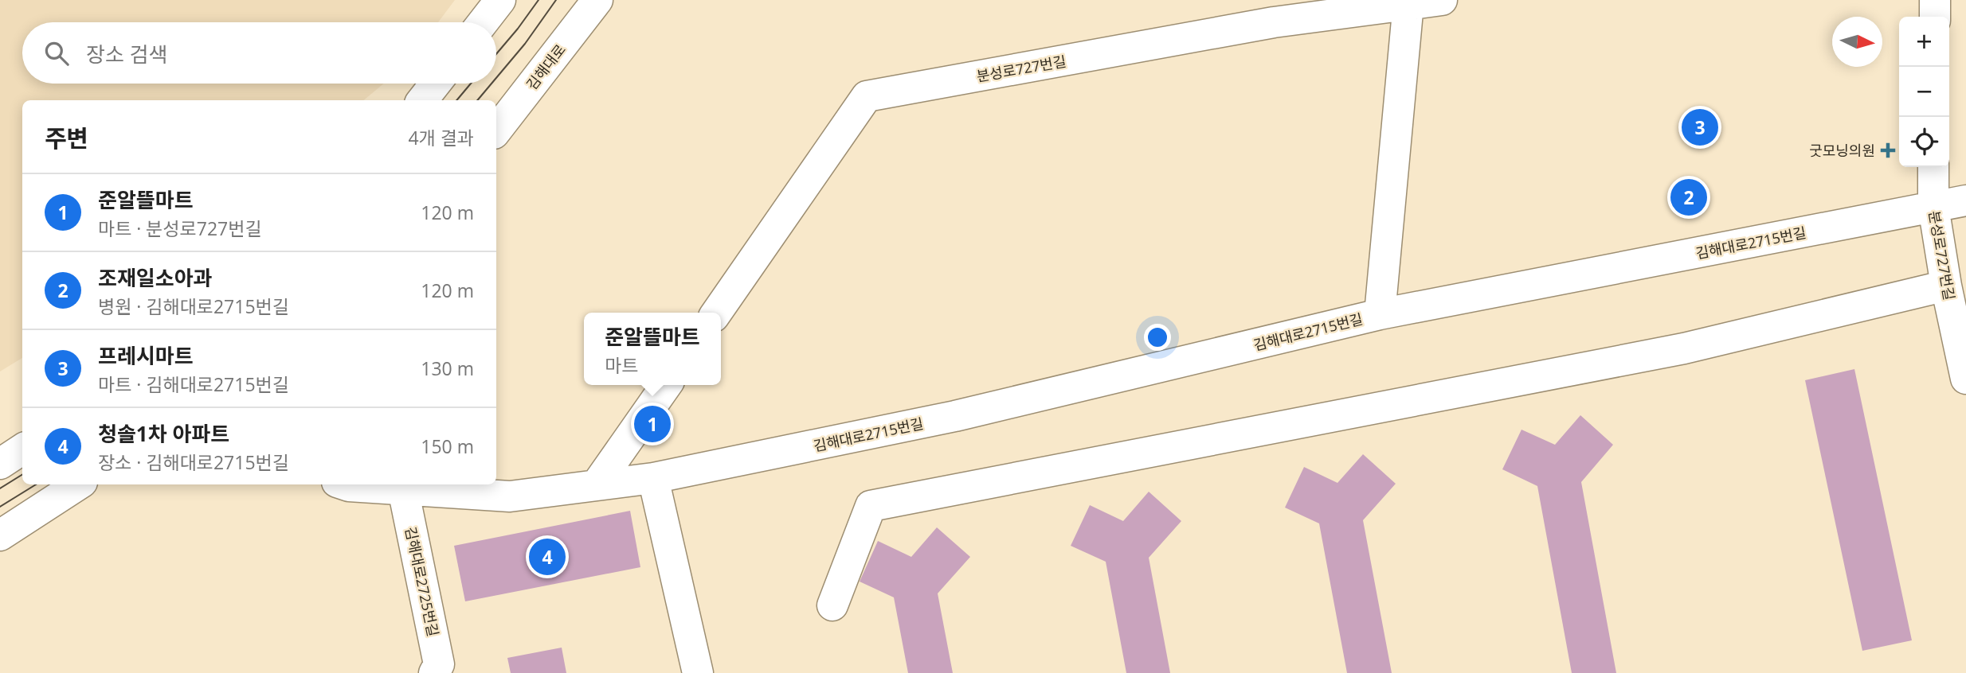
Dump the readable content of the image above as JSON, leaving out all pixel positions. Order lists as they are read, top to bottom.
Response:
{
  "streets": {
    "street": [
      "김해대로",
      "분성로727번길",
      "김해대로2715번길",
      "김해대로2725번길"
    ]
  },
  "crossings": [
    ["분성로727번길", "김해대로2715번길"],
    ["김해대로2715번길", "김해대로2725번길"]
  ],
  "places": {
    "health": ["굿모닝의원"]
  },
  "north": "right",
  "page": {
    "map_buttons": ["+", "−"],
    "search": "장소 검색",
    "heading": ["주변", "4개 결과"],
    "pins": [
      "3",
      "2",
      "1",
      "4"
    ],
    "list": [
      {
        "mark": "1",
        "name": "준알뜰마트",
        "note": "마트 · 분성로727번길",
        "value": "120 m"
      },
      {
        "mark": "2",
        "name": "조재일소아과",
        "note": "병원 · 김해대로2715번길",
        "value": "120 m"
      },
      {
        "mark": "3",
        "name": "프레시마트",
        "note": "마트 · 김해대로2715번길",
        "value": "130 m"
      },
      {
        "mark": "4",
        "name": "청솔1차 아파트",
        "note": "장소 · 김해대로2715번길",
        "value": "150 m"
      }
    ],
    "popup": ["준알뜰마트", "마트"]
  }
}
